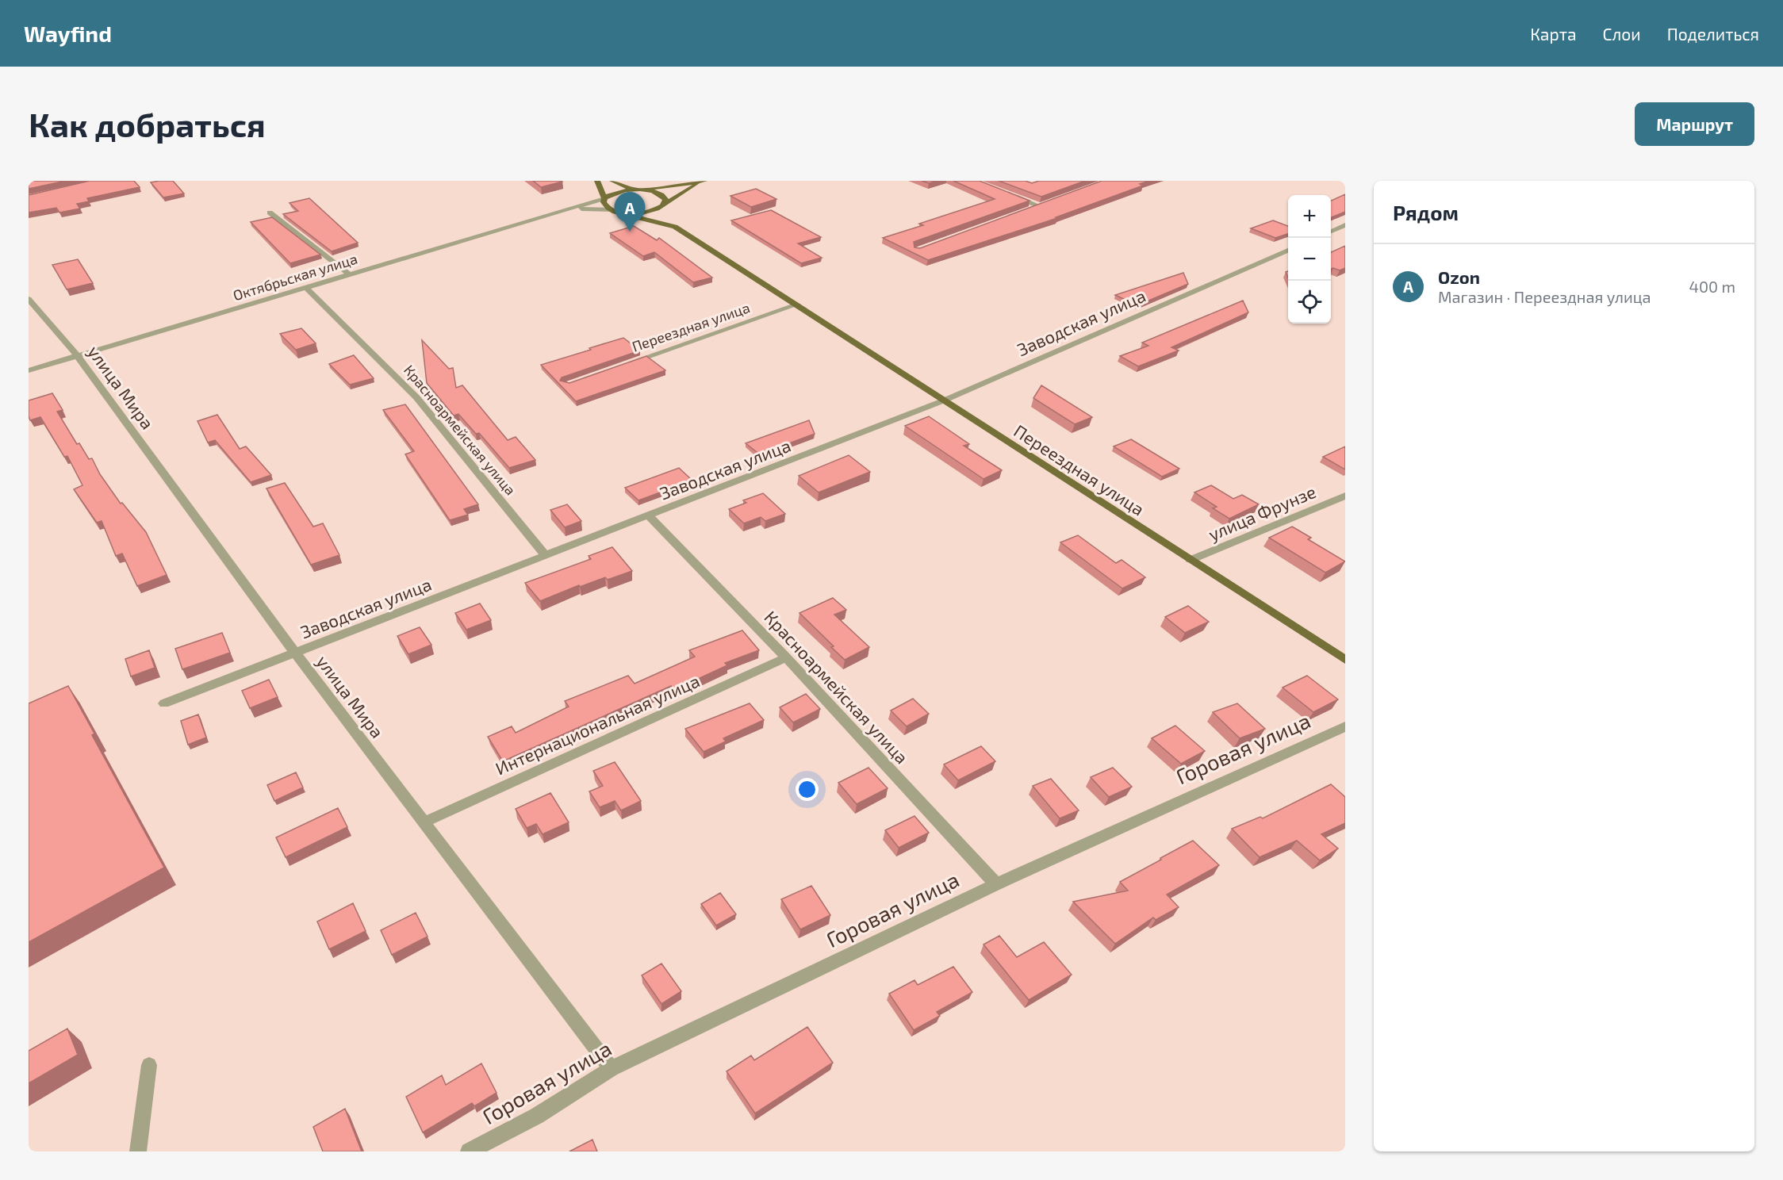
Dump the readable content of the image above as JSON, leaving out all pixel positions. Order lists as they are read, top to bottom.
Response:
{
  "streets": {
    "main road": ["Переездная улица"],
    "street": [
      "Октябрьская улица",
      "Заводская улица",
      "улица Мира",
      "Красноармейская улица",
      "улица Фрунзе",
      "Интернациональная улица",
      "Горовая улица"
    ]
  },
  "crossings": [
    ["Октябрьская улица", "улица Мира"],
    ["Октябрьская улица", "Красноармейская улица"],
    ["Заводская улица", "Переездная улица"],
    ["Заводская улица", "улица Мира"],
    ["Заводская улица", "Красноармейская улица"],
    ["Переездная улица", "улица Фрунзе"],
    ["улица Мира", "Интернациональная улица"],
    ["улица Мира", "Горовая улица"],
    ["Красноармейская улица", "Интернациональная улица"],
    ["Красноармейская улица", "Горовая улица"]
  ],
  "page": {
    "header": "Wayfind",
    "nav": ["Карта", "Слои", "Поделиться"],
    "buttons": "Маршрут",
    "title": "Как добраться",
    "heading": "Рядом",
    "pins": "A",
    "map_buttons": ["+", "−"],
    "list": [
      {
        "mark": "A",
        "name": "Ozon",
        "note": "Магазин · Переездная улица",
        "value": "400 m"
      }
    ]
  }
}
